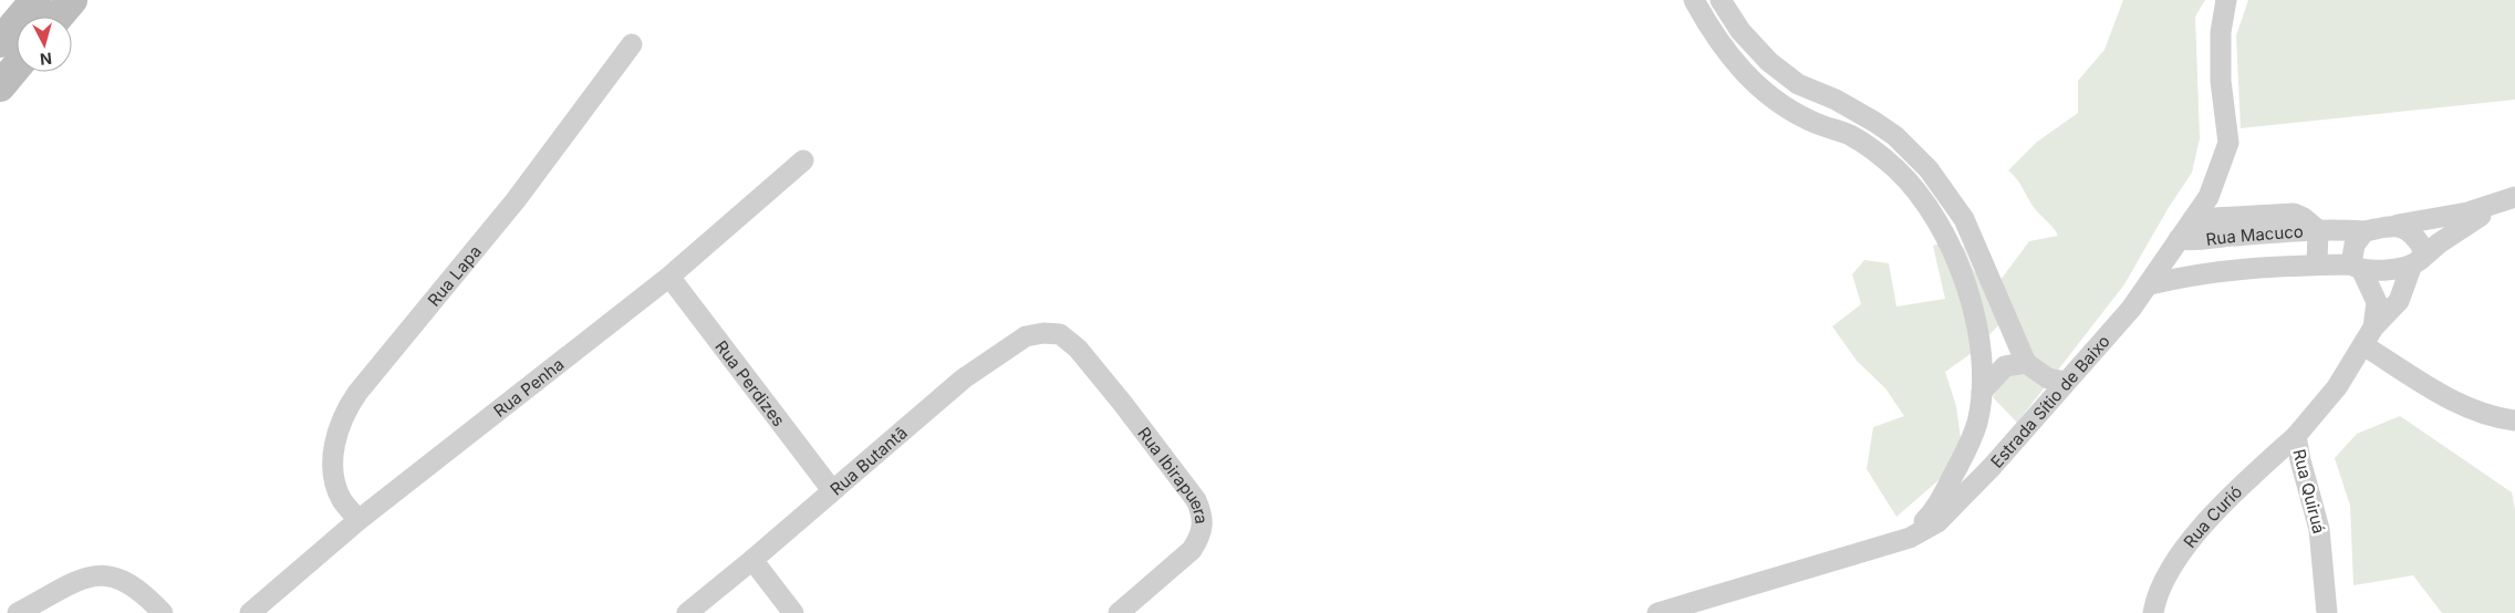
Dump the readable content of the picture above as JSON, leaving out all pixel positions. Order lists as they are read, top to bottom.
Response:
{
  "streets": {
    "street": [
      "Rua Macuco",
      "Rua Lapa",
      "Rua Perdizes",
      "Rua Penha",
      "Estrada Sítio de Baixo",
      "Rua Butantã",
      "Rua Ibirapuera",
      "Rua Quiruá",
      "Rua Curió"
    ]
  },
  "crossings": [
    ["Rua Macuco", "Estrada Sítio de Baixo"],
    ["Rua Macuco", "Rua Quiruá"],
    ["Rua Lapa", "Rua Penha"],
    ["Rua Perdizes", "Rua Penha"],
    ["Rua Perdizes", "Rua Butantã"],
    ["Rua Butantã", "Rua Ibirapuera"],
    ["Rua Quiruá", "Rua Curió"]
  ],
  "north": "bottom"
}
